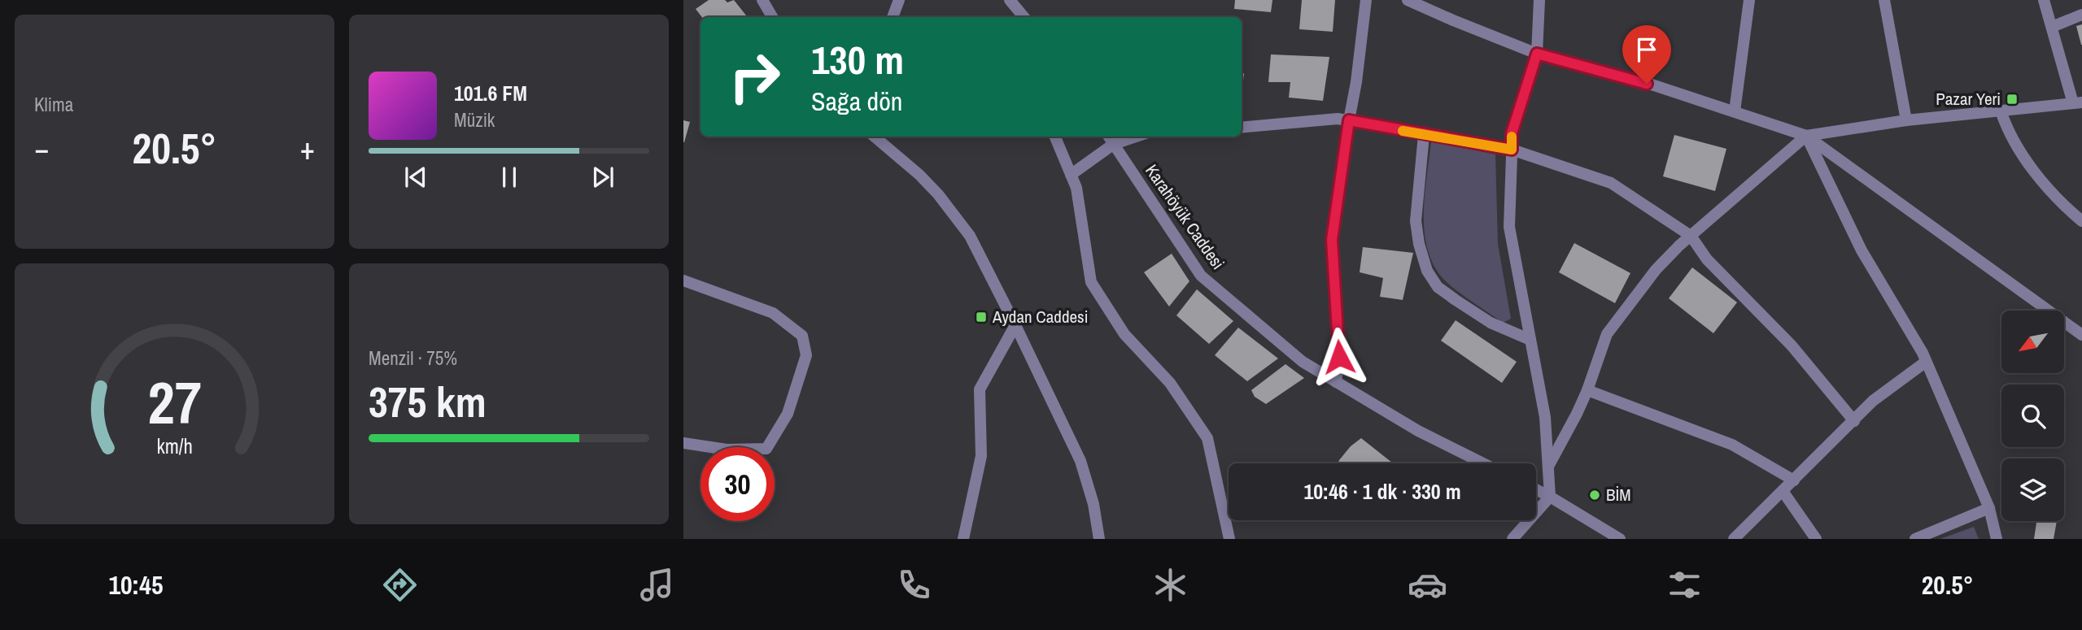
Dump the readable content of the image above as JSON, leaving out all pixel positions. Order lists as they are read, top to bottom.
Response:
{
  "streets": {
    "street": ["Karahöyük Caddesi"]
  },
  "places": {
    "transit": ["Pazar Yeri", "Aydan Caddesi"],
    "other": ["BİM"]
  },
  "north": "bottom left",
  "page": {
    "tile": [
      "Klima",
      ["Menzil · 75%", "375 km"]
    ],
    "turn": ["130 m", "Sağa dön"],
    "song": ["101.6 FM", "Müzik"],
    "heat": ["−", "20.5°", "+"],
    "limit": "30",
    "trip": "10:46 · 1 dk · 330 m",
    "tabs": ["10:45", "20.5°"],
    "gauge": ["27", "km/h"]
  }
}
